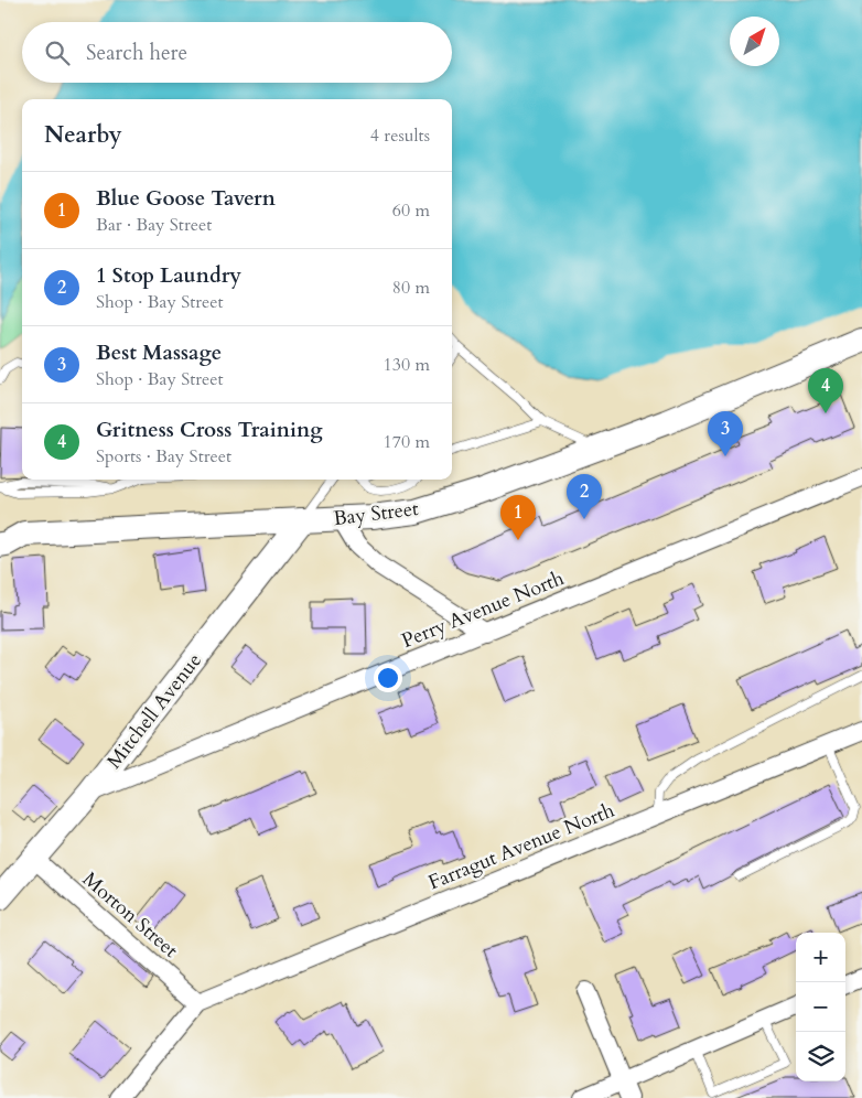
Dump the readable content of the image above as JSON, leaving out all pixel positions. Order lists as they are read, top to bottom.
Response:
{
  "streets": {
    "main road": ["Bay Street", "Mitchell Avenue"],
    "street": ["Perry Avenue North", "Farragut Avenue North", "Morton Street"]
  },
  "crossings": [
    ["Bay Street", "Mitchell Avenue"],
    ["Perry Avenue North", "Mitchell Avenue"],
    ["Mitchell Avenue", "Morton Street"],
    ["Farragut Avenue North", "Morton Street"]
  ],
  "north": "top right",
  "page": {
    "search": "Search here",
    "heading": ["Nearby", "4 results"],
    "list": [
      {
        "mark": "1",
        "name": "Blue Goose Tavern",
        "note": "Bar · Bay Street",
        "value": "60 m"
      },
      {
        "mark": "2",
        "name": "1 Stop Laundry",
        "note": "Shop · Bay Street",
        "value": "80 m"
      },
      {
        "mark": "3",
        "name": "Best Massage",
        "note": "Shop · Bay Street",
        "value": "130 m"
      },
      {
        "mark": "4",
        "name": "Gritness Cross Training",
        "note": "Sports · Bay Street",
        "value": "170 m"
      }
    ],
    "pins": [
      "4",
      "3",
      "2",
      "1"
    ],
    "map_buttons": ["+", "−"]
  }
}
